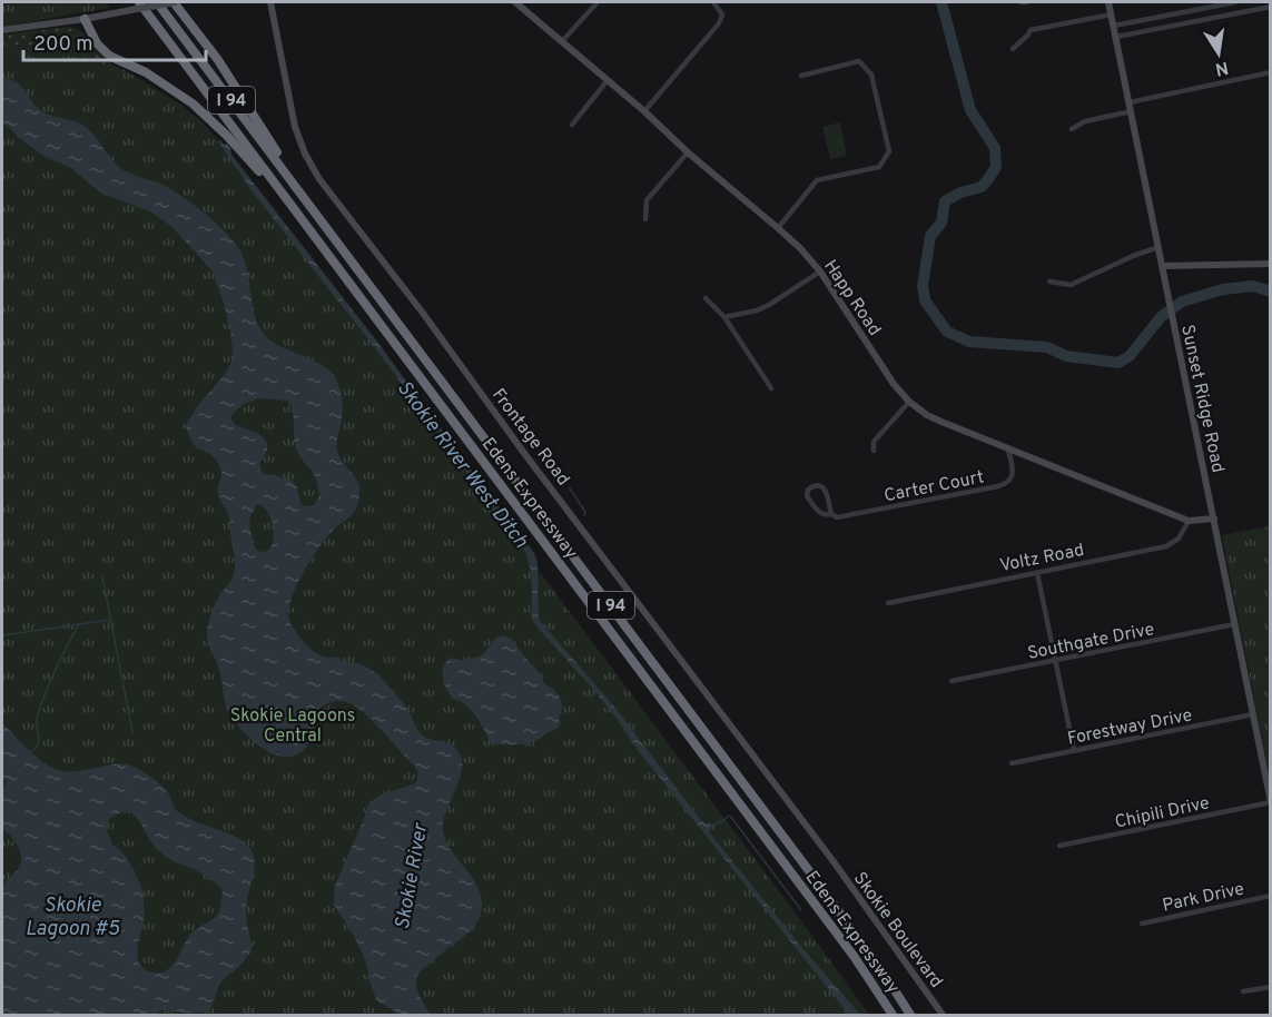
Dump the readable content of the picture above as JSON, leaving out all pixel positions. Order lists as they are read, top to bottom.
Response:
{
  "streets": {
    "highway": ["I 94", "Edens Expressway"],
    "street": [
      "Happ Road",
      "Sunset Ridge Road",
      "Frontage Road",
      "Carter Court",
      "Voltz Road",
      "Southgate Drive",
      "Forestway Drive",
      "Chipili Drive",
      "Park Drive",
      "Skokie Boulevard"
    ]
  },
  "crossings": [
    ["Happ Road", "Sunset Ridge Road"],
    ["Happ Road", "Carter Court"],
    ["Happ Road", "Voltz Road"],
    ["Sunset Ridge Road", "Southgate Drive"],
    ["Sunset Ridge Road", "Forestway Drive"],
    ["Sunset Ridge Road", "Chipili Drive"],
    ["Frontage Road", "Skokie Boulevard"]
  ],
  "water": ["Skokie River West Ditch", "Skokie River", "Skokie Lagoon #5"],
  "parks": ["Skokie Lagoons Central"],
  "scale_bar": "200 m",
  "north": "bottom"
}
